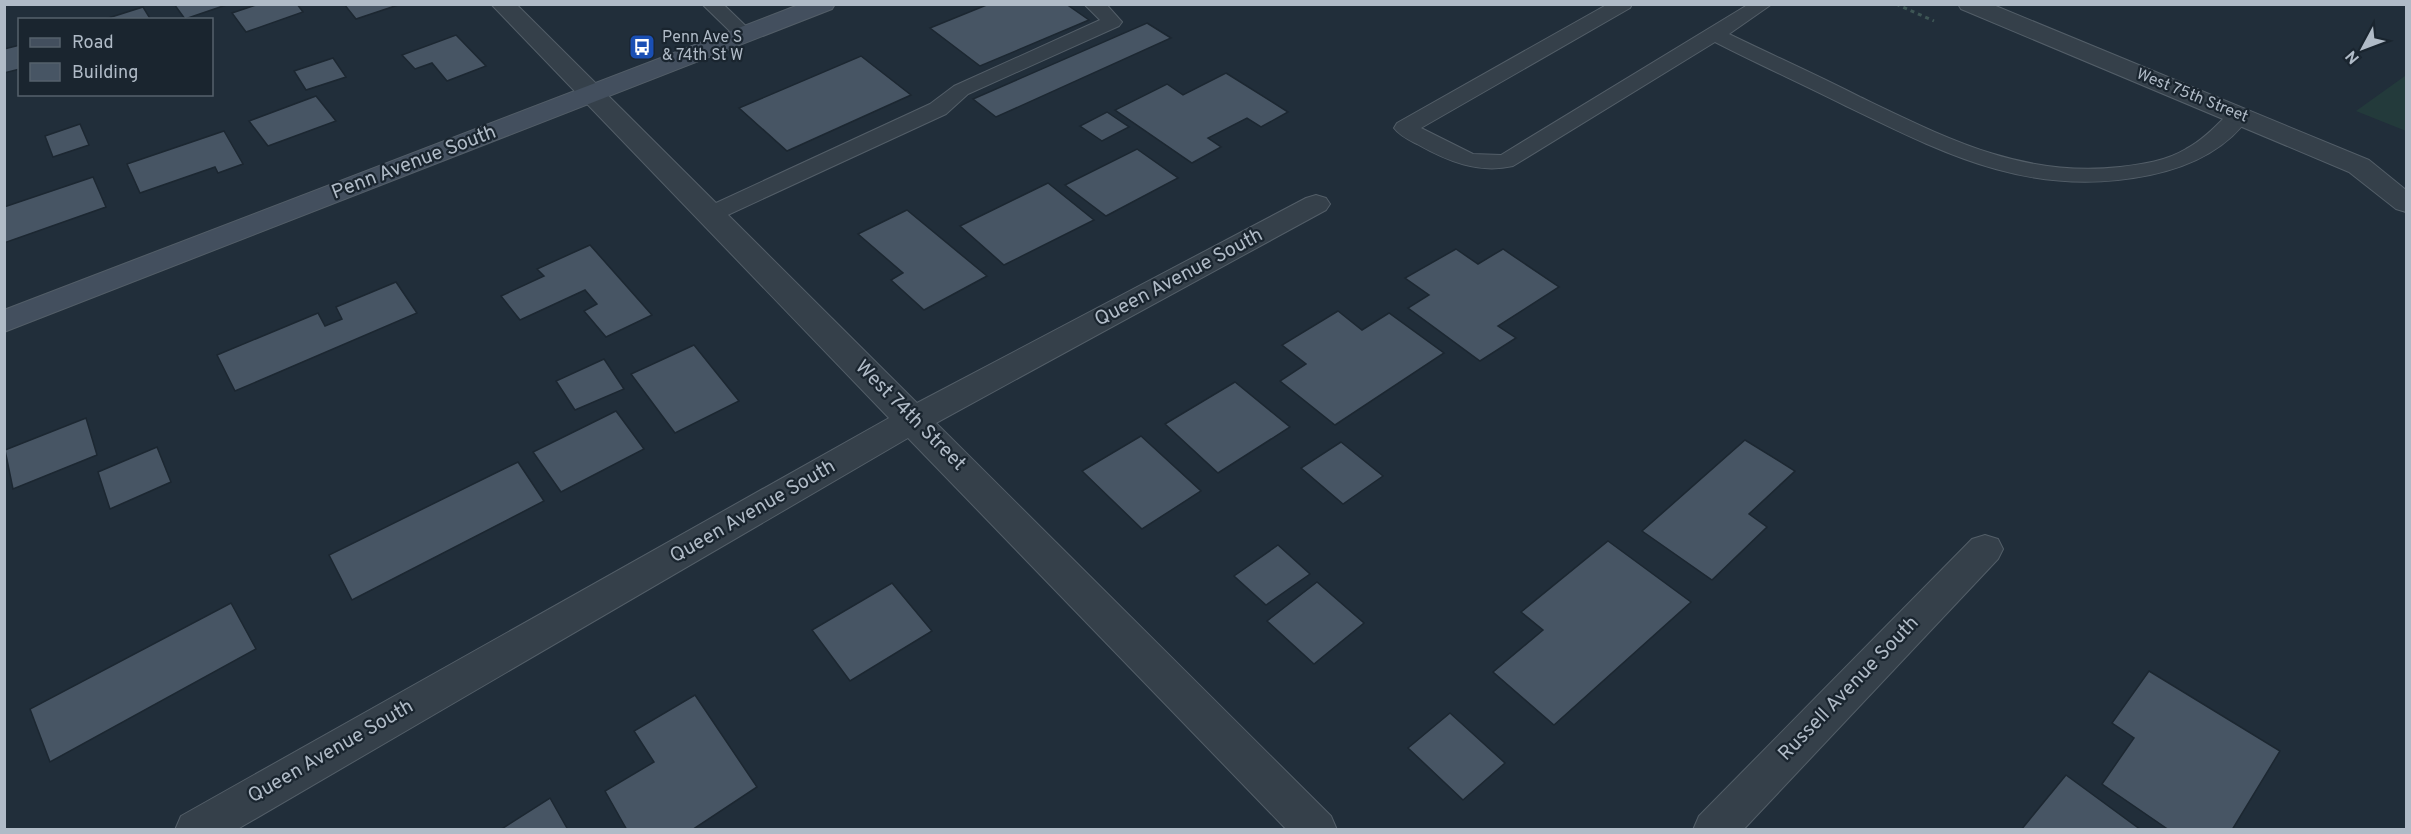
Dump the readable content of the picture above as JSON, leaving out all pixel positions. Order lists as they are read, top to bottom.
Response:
{
  "streets": {
    "main road": ["Penn Avenue South"],
    "street": [
      "West 75th Street",
      "Queen Avenue South",
      "West 74th Street",
      "Russell Avenue South"
    ]
  },
  "crossings": [
    ["Penn Avenue South", "West 74th Street"],
    ["Queen Avenue South", "West 74th Street"]
  ],
  "places": {
    "bus stop": ["Penn Ave S & 74th St W"]
  },
  "legend": ["Road", "Building"],
  "north": "bottom left"
}
